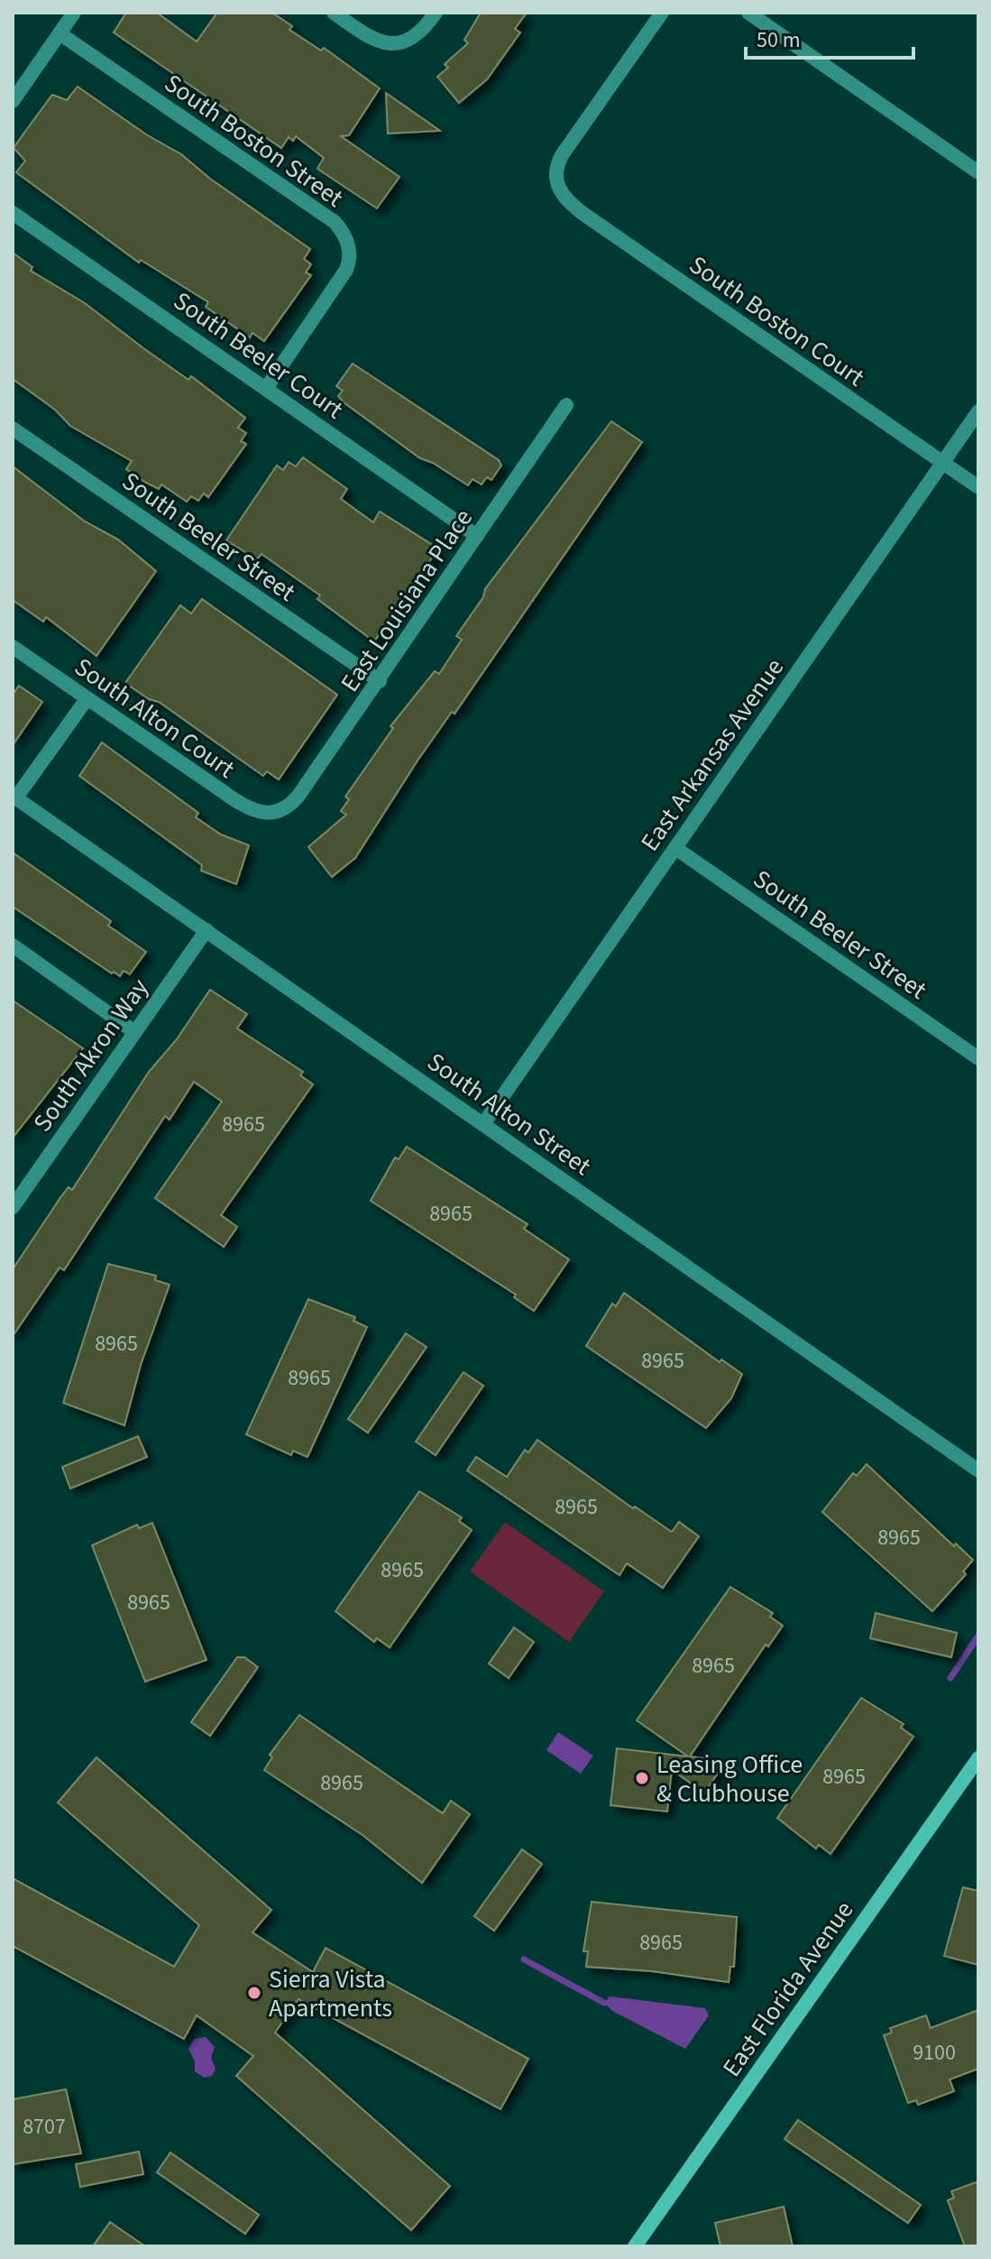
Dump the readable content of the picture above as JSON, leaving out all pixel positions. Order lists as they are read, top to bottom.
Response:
{
  "streets": {
    "main road": ["East Florida Avenue"],
    "street": [
      "South Boston Street",
      "South Boston Court",
      "South Beeler Court",
      "South Beeler Street",
      "East Louisiana Place",
      "South Alton Court",
      "East Arkansas Avenue",
      "South Akron Way",
      "South Alton Street"
    ]
  },
  "crossings": [
    ["South Boston Street", "South Beeler Court"],
    ["South Boston Court", "East Arkansas Avenue"],
    ["South Beeler Court", "East Louisiana Place"],
    ["South Beeler Street", "East Louisiana Place"],
    ["South Beeler Street", "East Arkansas Avenue"],
    ["East Louisiana Place", "South Alton Court"],
    ["East Arkansas Avenue", "South Alton Street"],
    ["South Akron Way", "South Alton Street"]
  ],
  "places": ["Leasing Office & Clubhouse", "Sierra Vista Apartments"],
  "house_numbers": [
    "8965",
    "8965",
    "8965",
    "8965",
    "8965",
    "8965",
    "8965",
    "8965",
    "8965",
    "8965",
    "8965",
    "8965",
    "8965",
    "9100",
    "8707"
  ],
  "scale_bar": "50 m"
}
